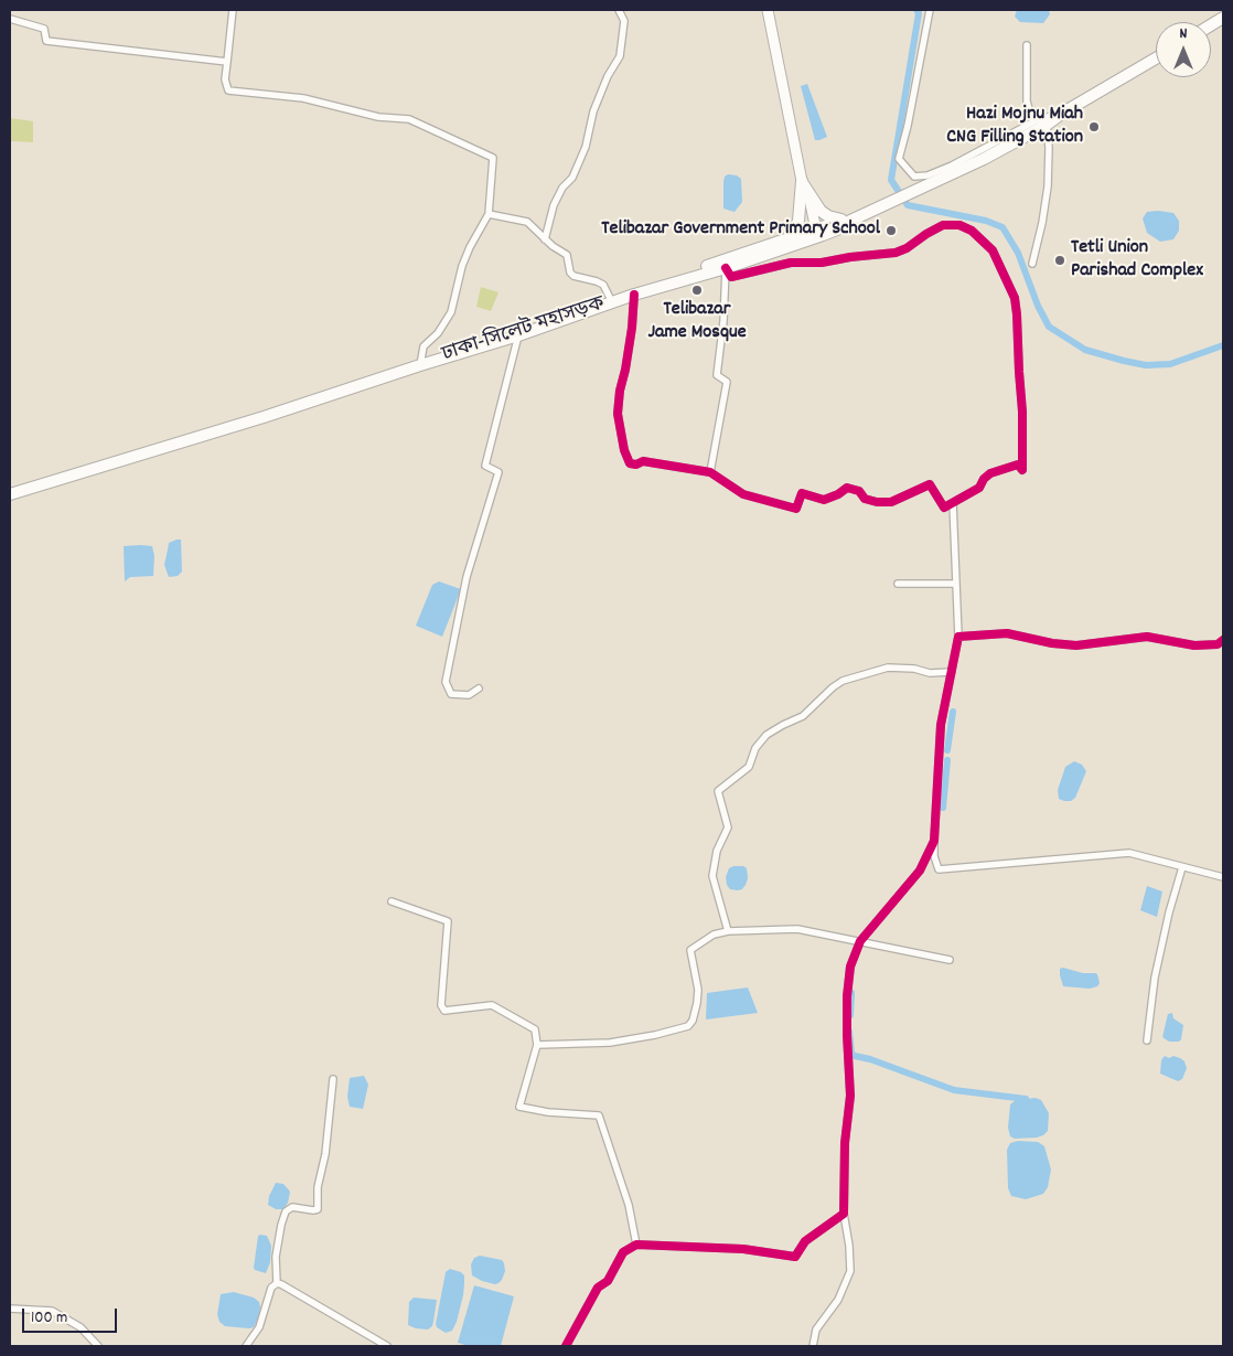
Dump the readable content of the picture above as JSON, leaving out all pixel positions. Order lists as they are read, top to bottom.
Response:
{
  "streets": {
    "highway": ["ঢাকা-সিলেট মহাসড়ক"]
  },
  "places": [
    "Hazi Mojnu Miah CNG Filling Station",
    "Telibazar Government Primary School",
    "Tetli Union Parishad Complex",
    "Telibazar Jame Mosque"
  ],
  "scale_bar": "100 m",
  "north": "top"
}
